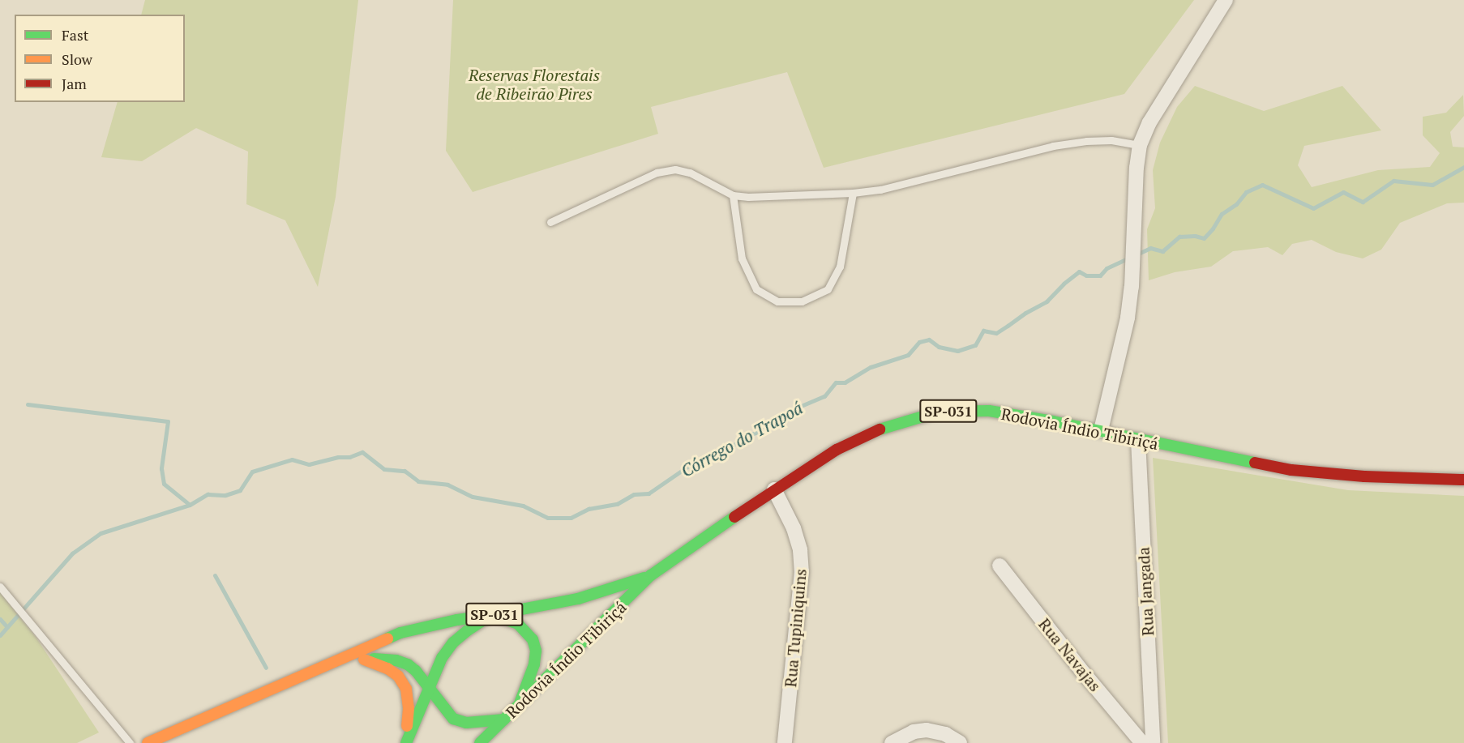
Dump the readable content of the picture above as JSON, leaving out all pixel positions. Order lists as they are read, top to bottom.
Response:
{
  "streets": {
    "main road": ["SP-031", "Rodovia Índio Tibiriçá"],
    "street": ["Rua Jangada", "Rua Tupiniquins", "Rua Navajas"]
  },
  "crossings": [
    ["Rodovia Índio Tibiriçá", "Rua Jangada"],
    ["Rodovia Índio Tibiriçá", "Rua Tupiniquins"]
  ],
  "water": ["Córrego do Trapoá"],
  "parks": ["Reservas Florestais de Ribeirão Pires"],
  "legend": ["Fast", "Slow", "Jam"]
}
